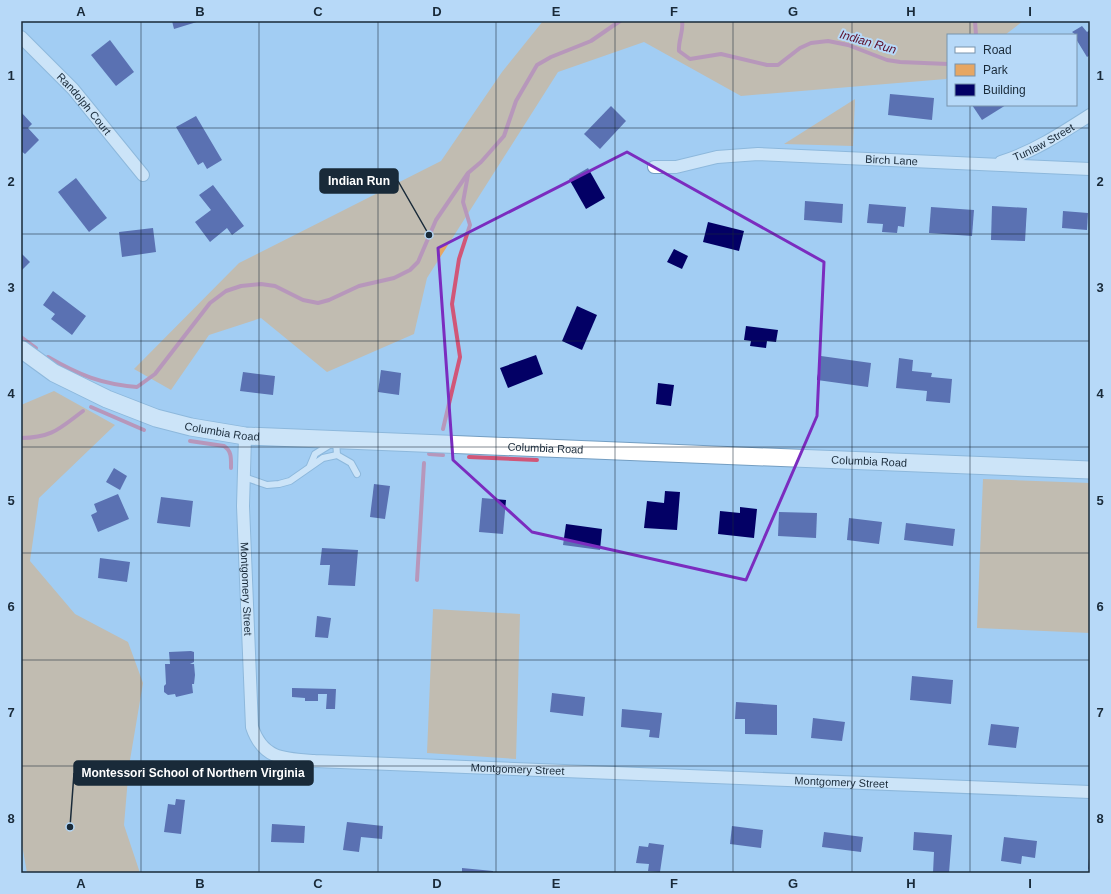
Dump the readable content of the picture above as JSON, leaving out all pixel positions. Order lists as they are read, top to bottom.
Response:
{
  "streets": {
    "street": [
      "Randolph Court",
      "Tunlaw Street",
      "Birch Lane",
      "Columbia Road",
      "Montgomery Street"
    ]
  },
  "crossings": [
    ["Tunlaw Street", "Birch Lane"],
    ["Columbia Road", "Montgomery Street"]
  ],
  "water": ["Indian Run"],
  "places": ["Indian Run", "Montessori School of Northern Virginia"],
  "legend": ["Road", "Park", "Building"],
  "grid": {
    "columns": [
      "A",
      "B",
      "C",
      "D",
      "E",
      "F",
      "G",
      "H",
      "I"
    ],
    "rows": [
      "1",
      "2",
      "3",
      "4",
      "5",
      "6",
      "7",
      "8"
    ]
  }
}
